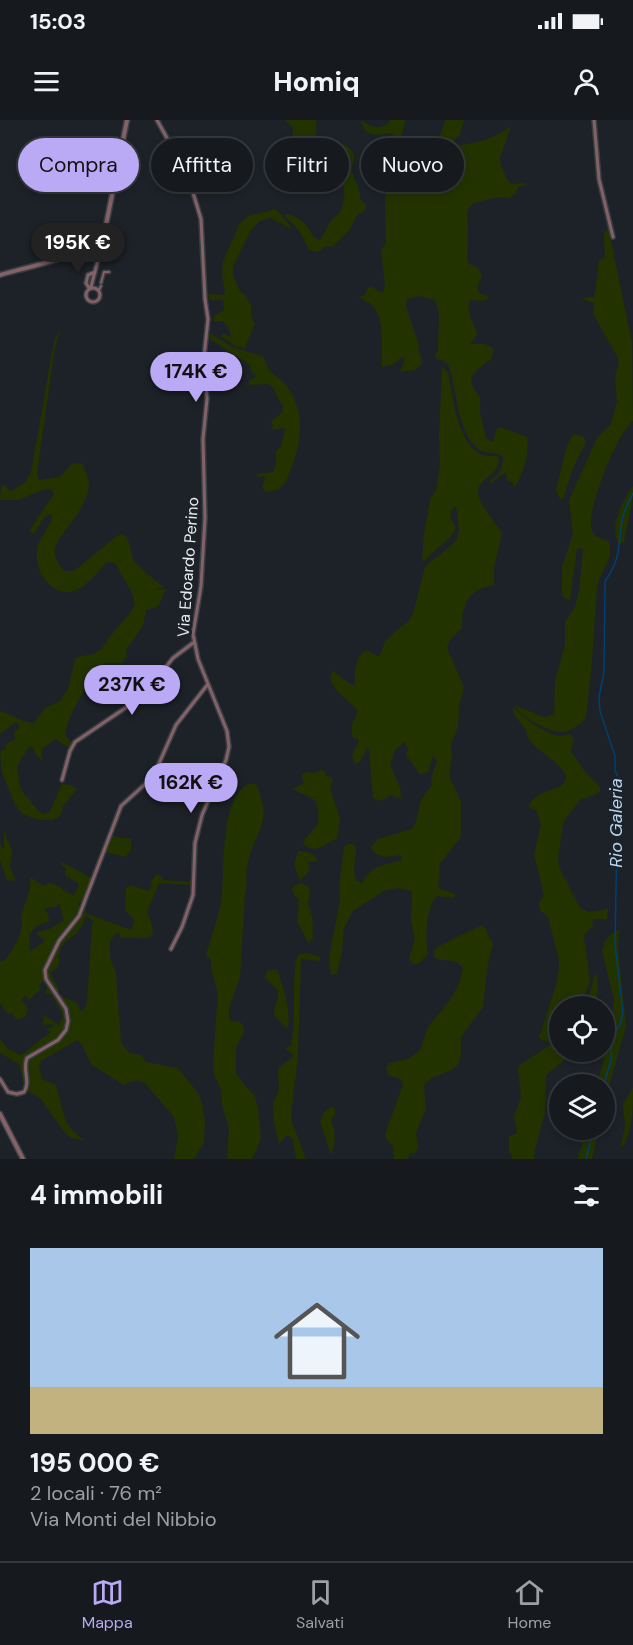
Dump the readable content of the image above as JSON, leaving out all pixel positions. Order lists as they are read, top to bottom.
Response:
{
  "streets": {
    "street": ["Via Edoardo Perino"]
  },
  "water": ["Rio Galeria"],
  "page": {
    "status": "15:03",
    "header": "Homiq",
    "chip": [
      "Compra",
      "Affitta",
      "Filtri",
      "Nuovo"
    ],
    "price": [
      "195K €",
      "174K €",
      "237K €",
      "162K €"
    ],
    "heading": "4 immobili",
    "list": [
      {
        "name": "195 000 €",
        "note": "2 locali · 76 m² · Via Monti del Nibbio"
      }
    ],
    "tabs": ["Mappa", "Salvati", "Home"]
  }
}
